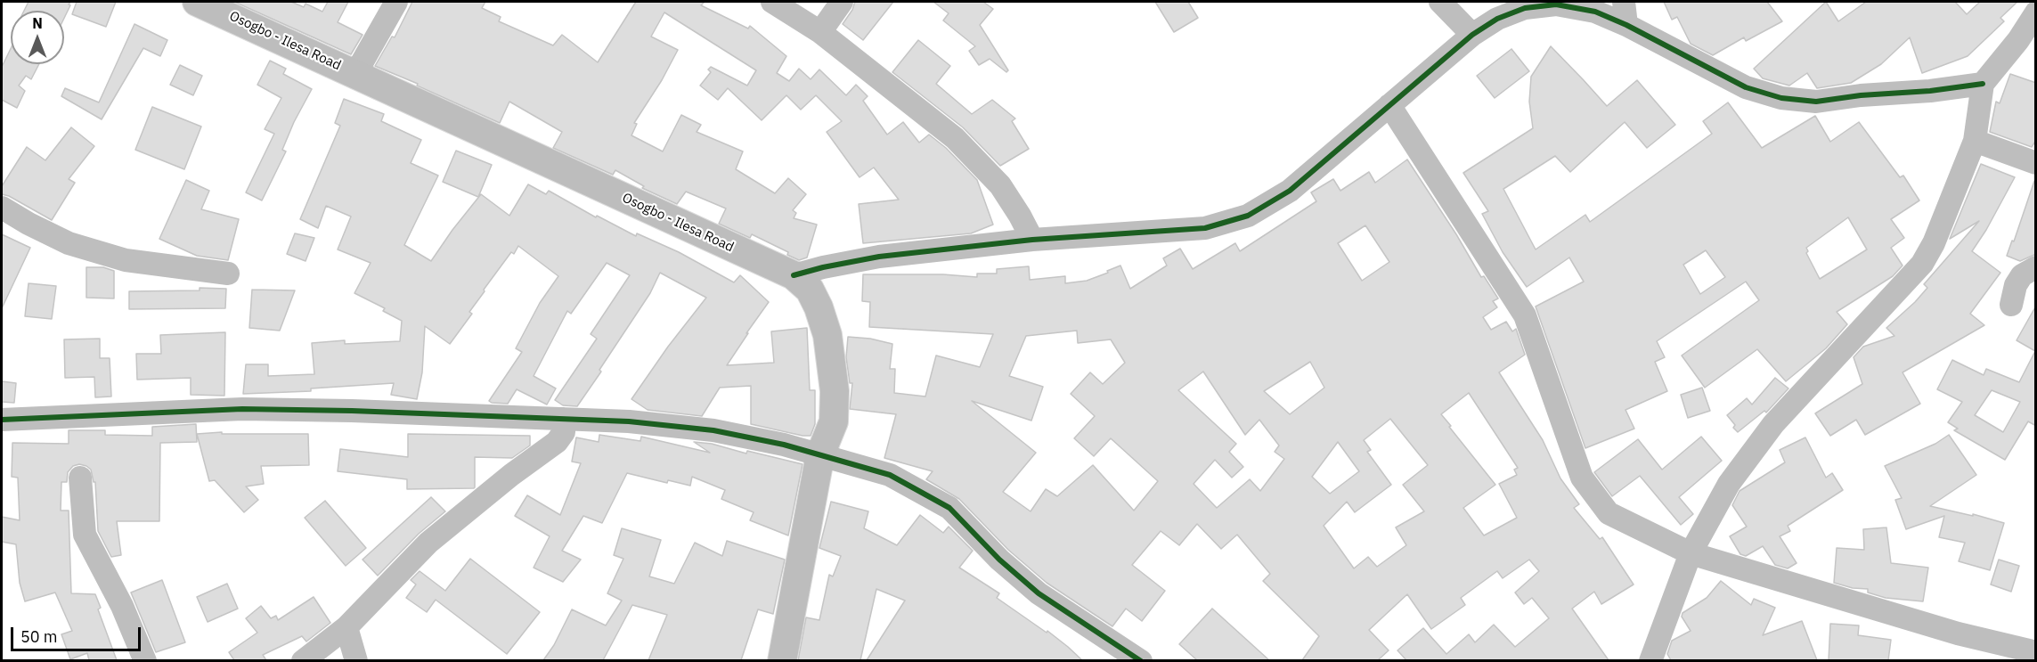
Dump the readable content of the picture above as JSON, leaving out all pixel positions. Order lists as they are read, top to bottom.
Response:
{
  "streets": {
    "main road": ["Osogbo - Ilesa Road"]
  },
  "scale_bar": "50 m",
  "north": "top"
}
